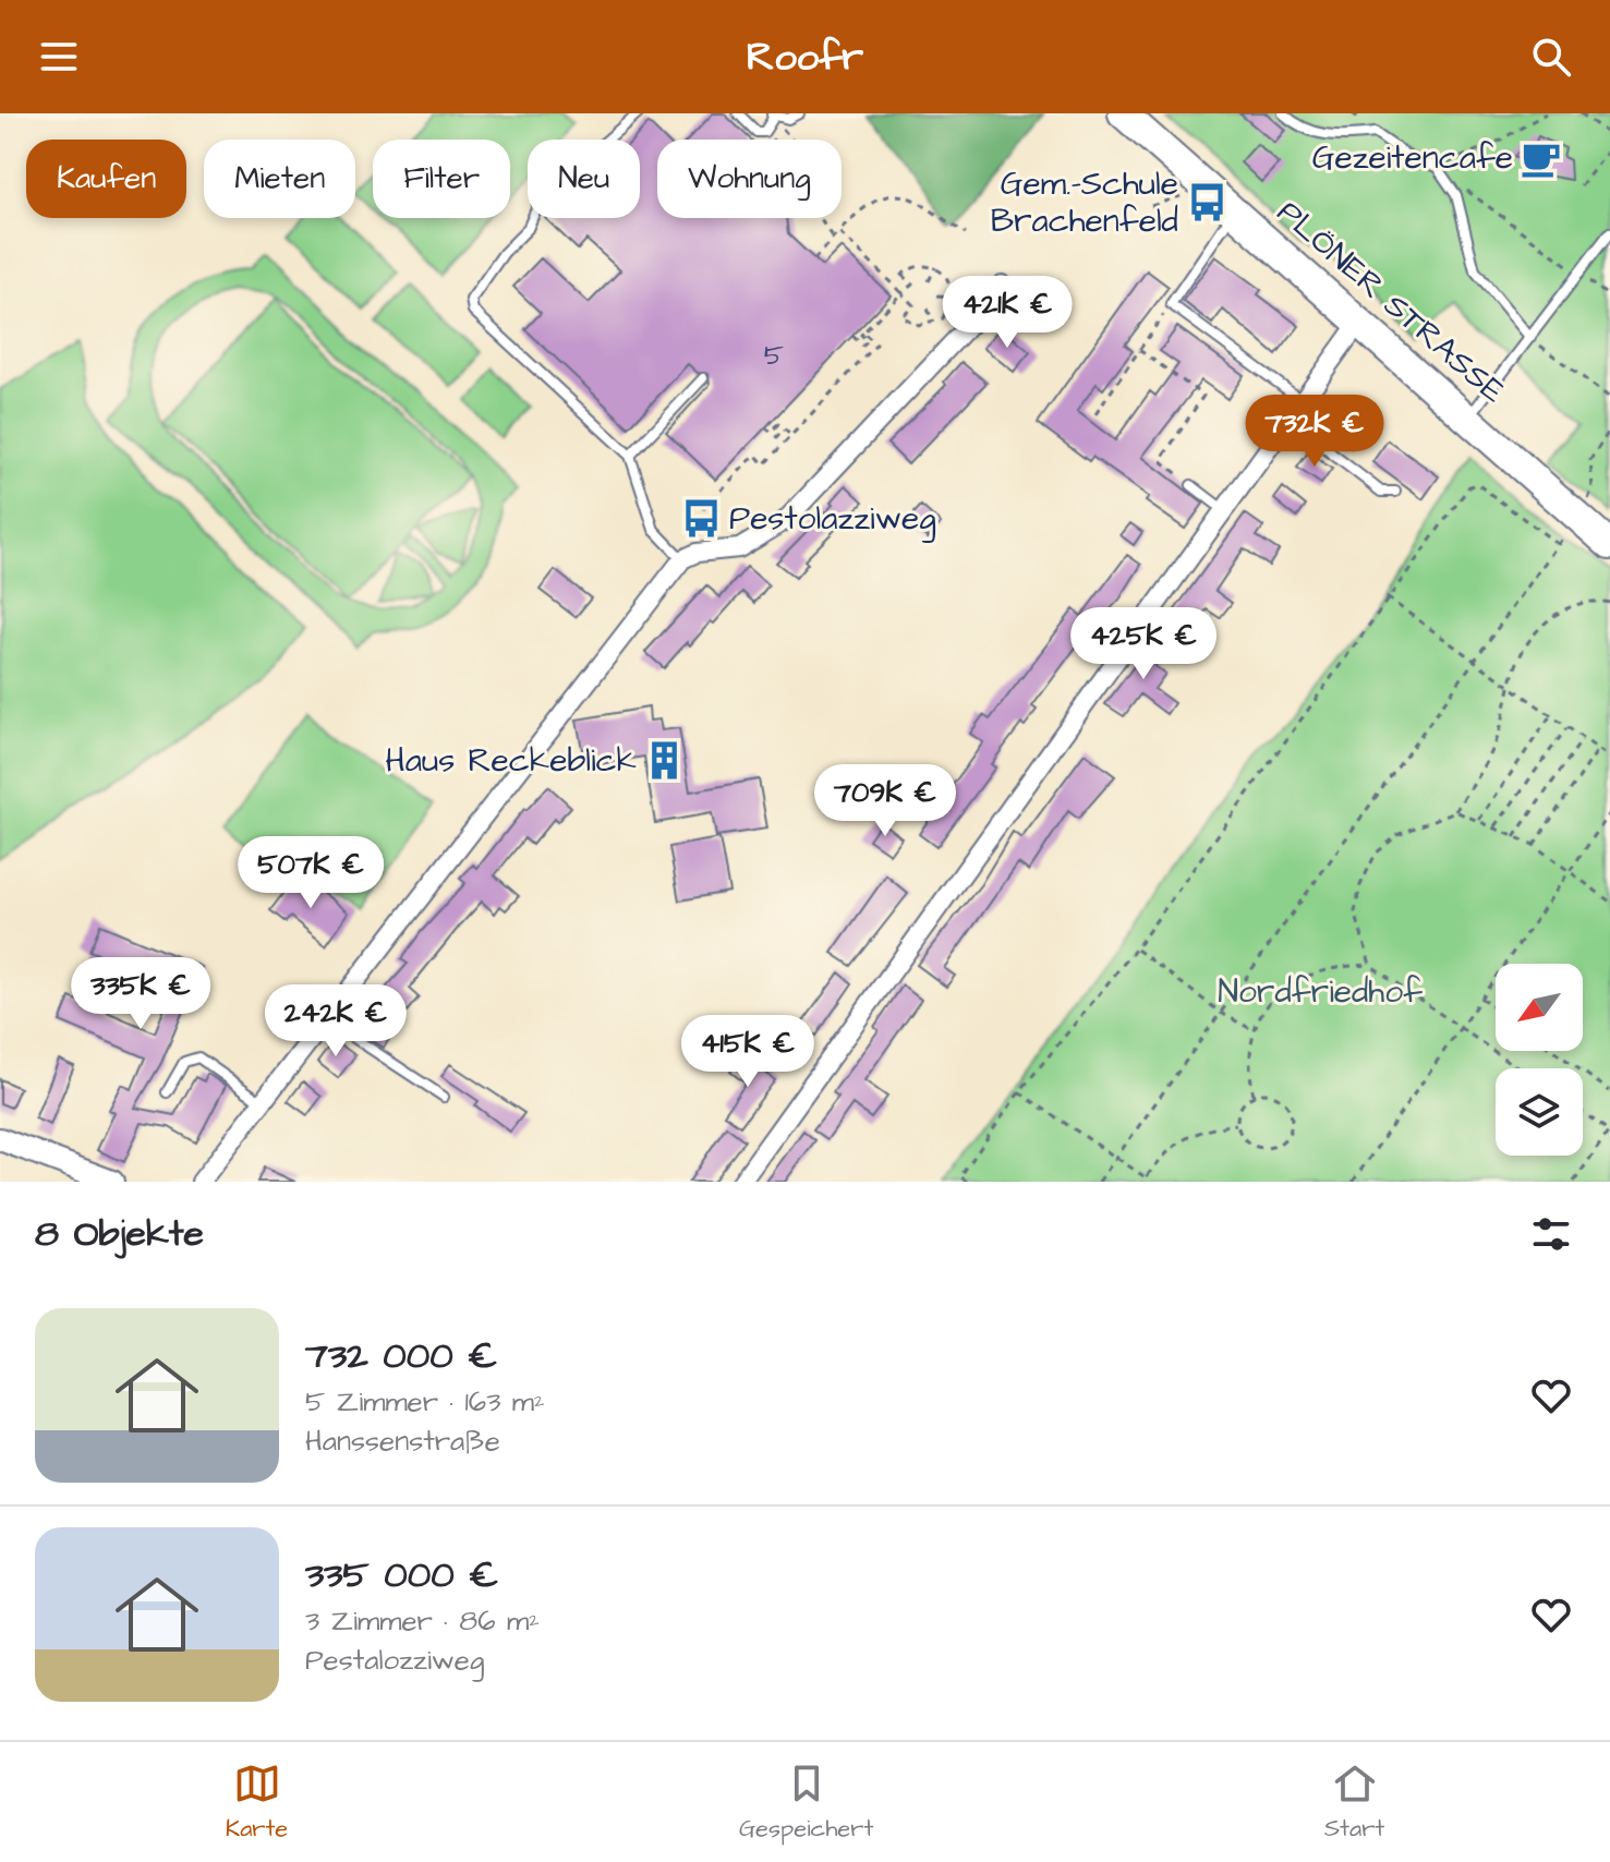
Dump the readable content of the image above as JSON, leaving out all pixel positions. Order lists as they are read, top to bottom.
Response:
{
  "streets": {
    "main road": ["PLÖNER STRASSE"]
  },
  "parks": ["Nordfriedhof"],
  "places": {
    "cafe": ["Gezeitencafe"],
    "bus stop": ["Gem.-Schule Brachenfeld", "Pestolazziweg"],
    "building": ["Haus Reckeblick"]
  },
  "house_numbers": ["5"],
  "north": "bottom left",
  "page": {
    "header": "Roofr",
    "chip": [
      "Kaufen",
      "Mieten",
      "Filter",
      "Neu",
      "Wohnung"
    ],
    "price": [
      "421K €",
      "732K €",
      "425K €",
      "709K €",
      "507K €",
      "335K €",
      "242K €",
      "415K €"
    ],
    "heading": "8 Objekte",
    "list": [
      {
        "name": "732 000 €",
        "note": "5 Zimmer · 163 m² · Hanssenstraße"
      },
      {
        "name": "335 000 €",
        "note": "3 Zimmer · 86 m² · Pestalozziweg"
      }
    ],
    "tabs": ["Karte", "Gespeichert", "Start"]
  }
}
